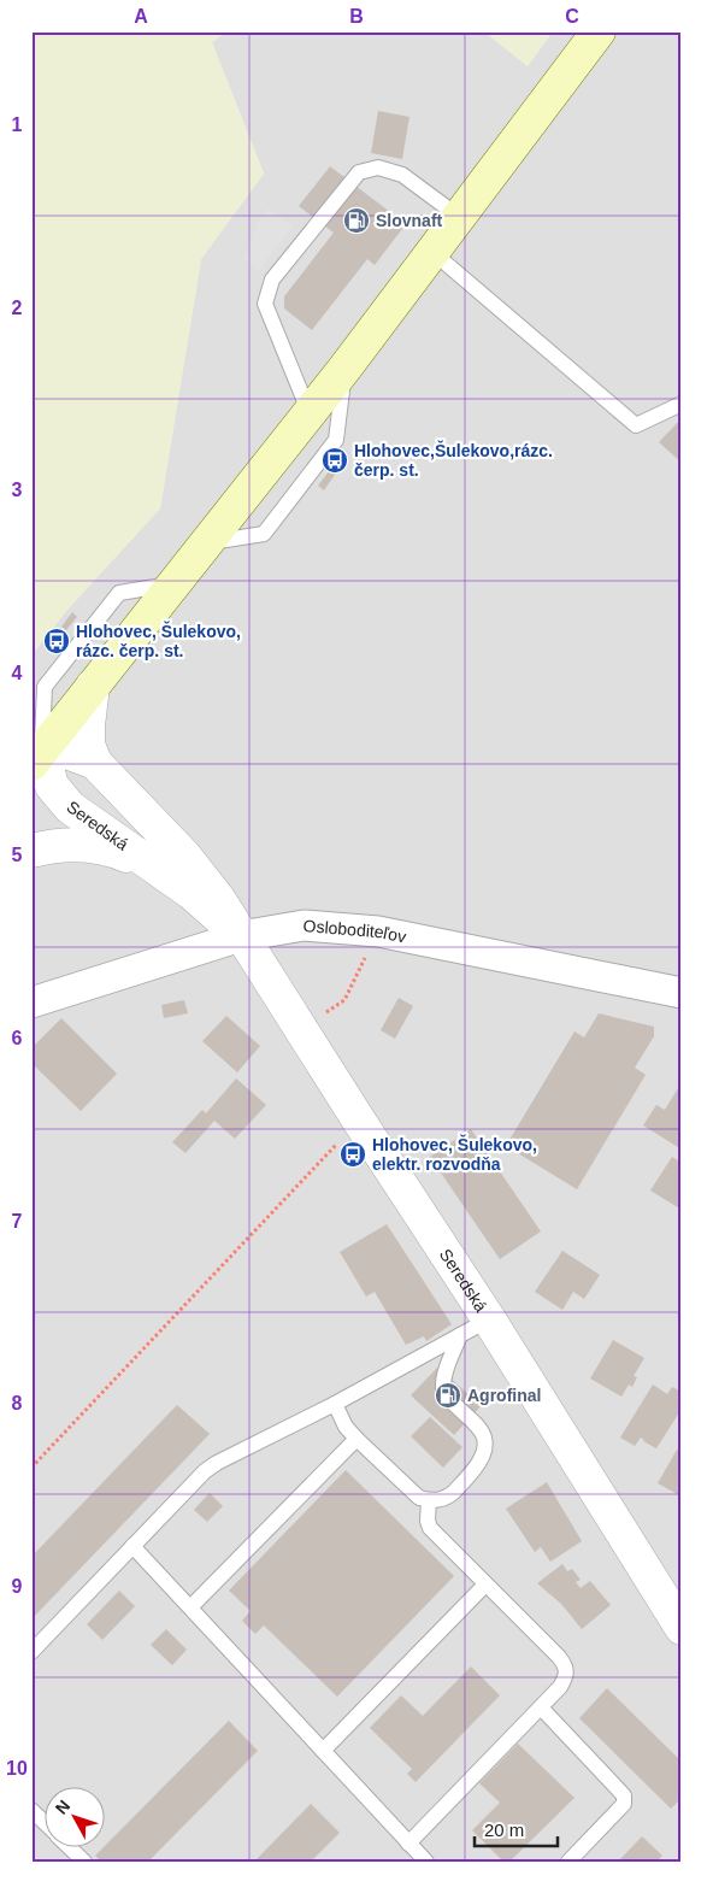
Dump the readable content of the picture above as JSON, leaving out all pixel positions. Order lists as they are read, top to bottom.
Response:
{
  "streets": {
    "street": ["Seredská", "Osloboditeľov"]
  },
  "crossings": [
    ["Seredská", "Osloboditeľov"]
  ],
  "places": {
    "fuel station": ["Slovnaft", "Agrofinal"],
    "bus stop": ["Hlohovec,Šulekovo,rázc. čerp. st.", "Hlohovec, Šulekovo, rázc. čerp. st.", "Hlohovec, Šulekovo, elektr. rozvodňa"]
  },
  "scale_bar": "20 m",
  "north": "top left",
  "grid": {
    "columns": ["A", "B", "C"],
    "rows": [
      "1",
      "2",
      "3",
      "4",
      "5",
      "6",
      "7",
      "8",
      "9",
      "10"
    ]
  }
}
